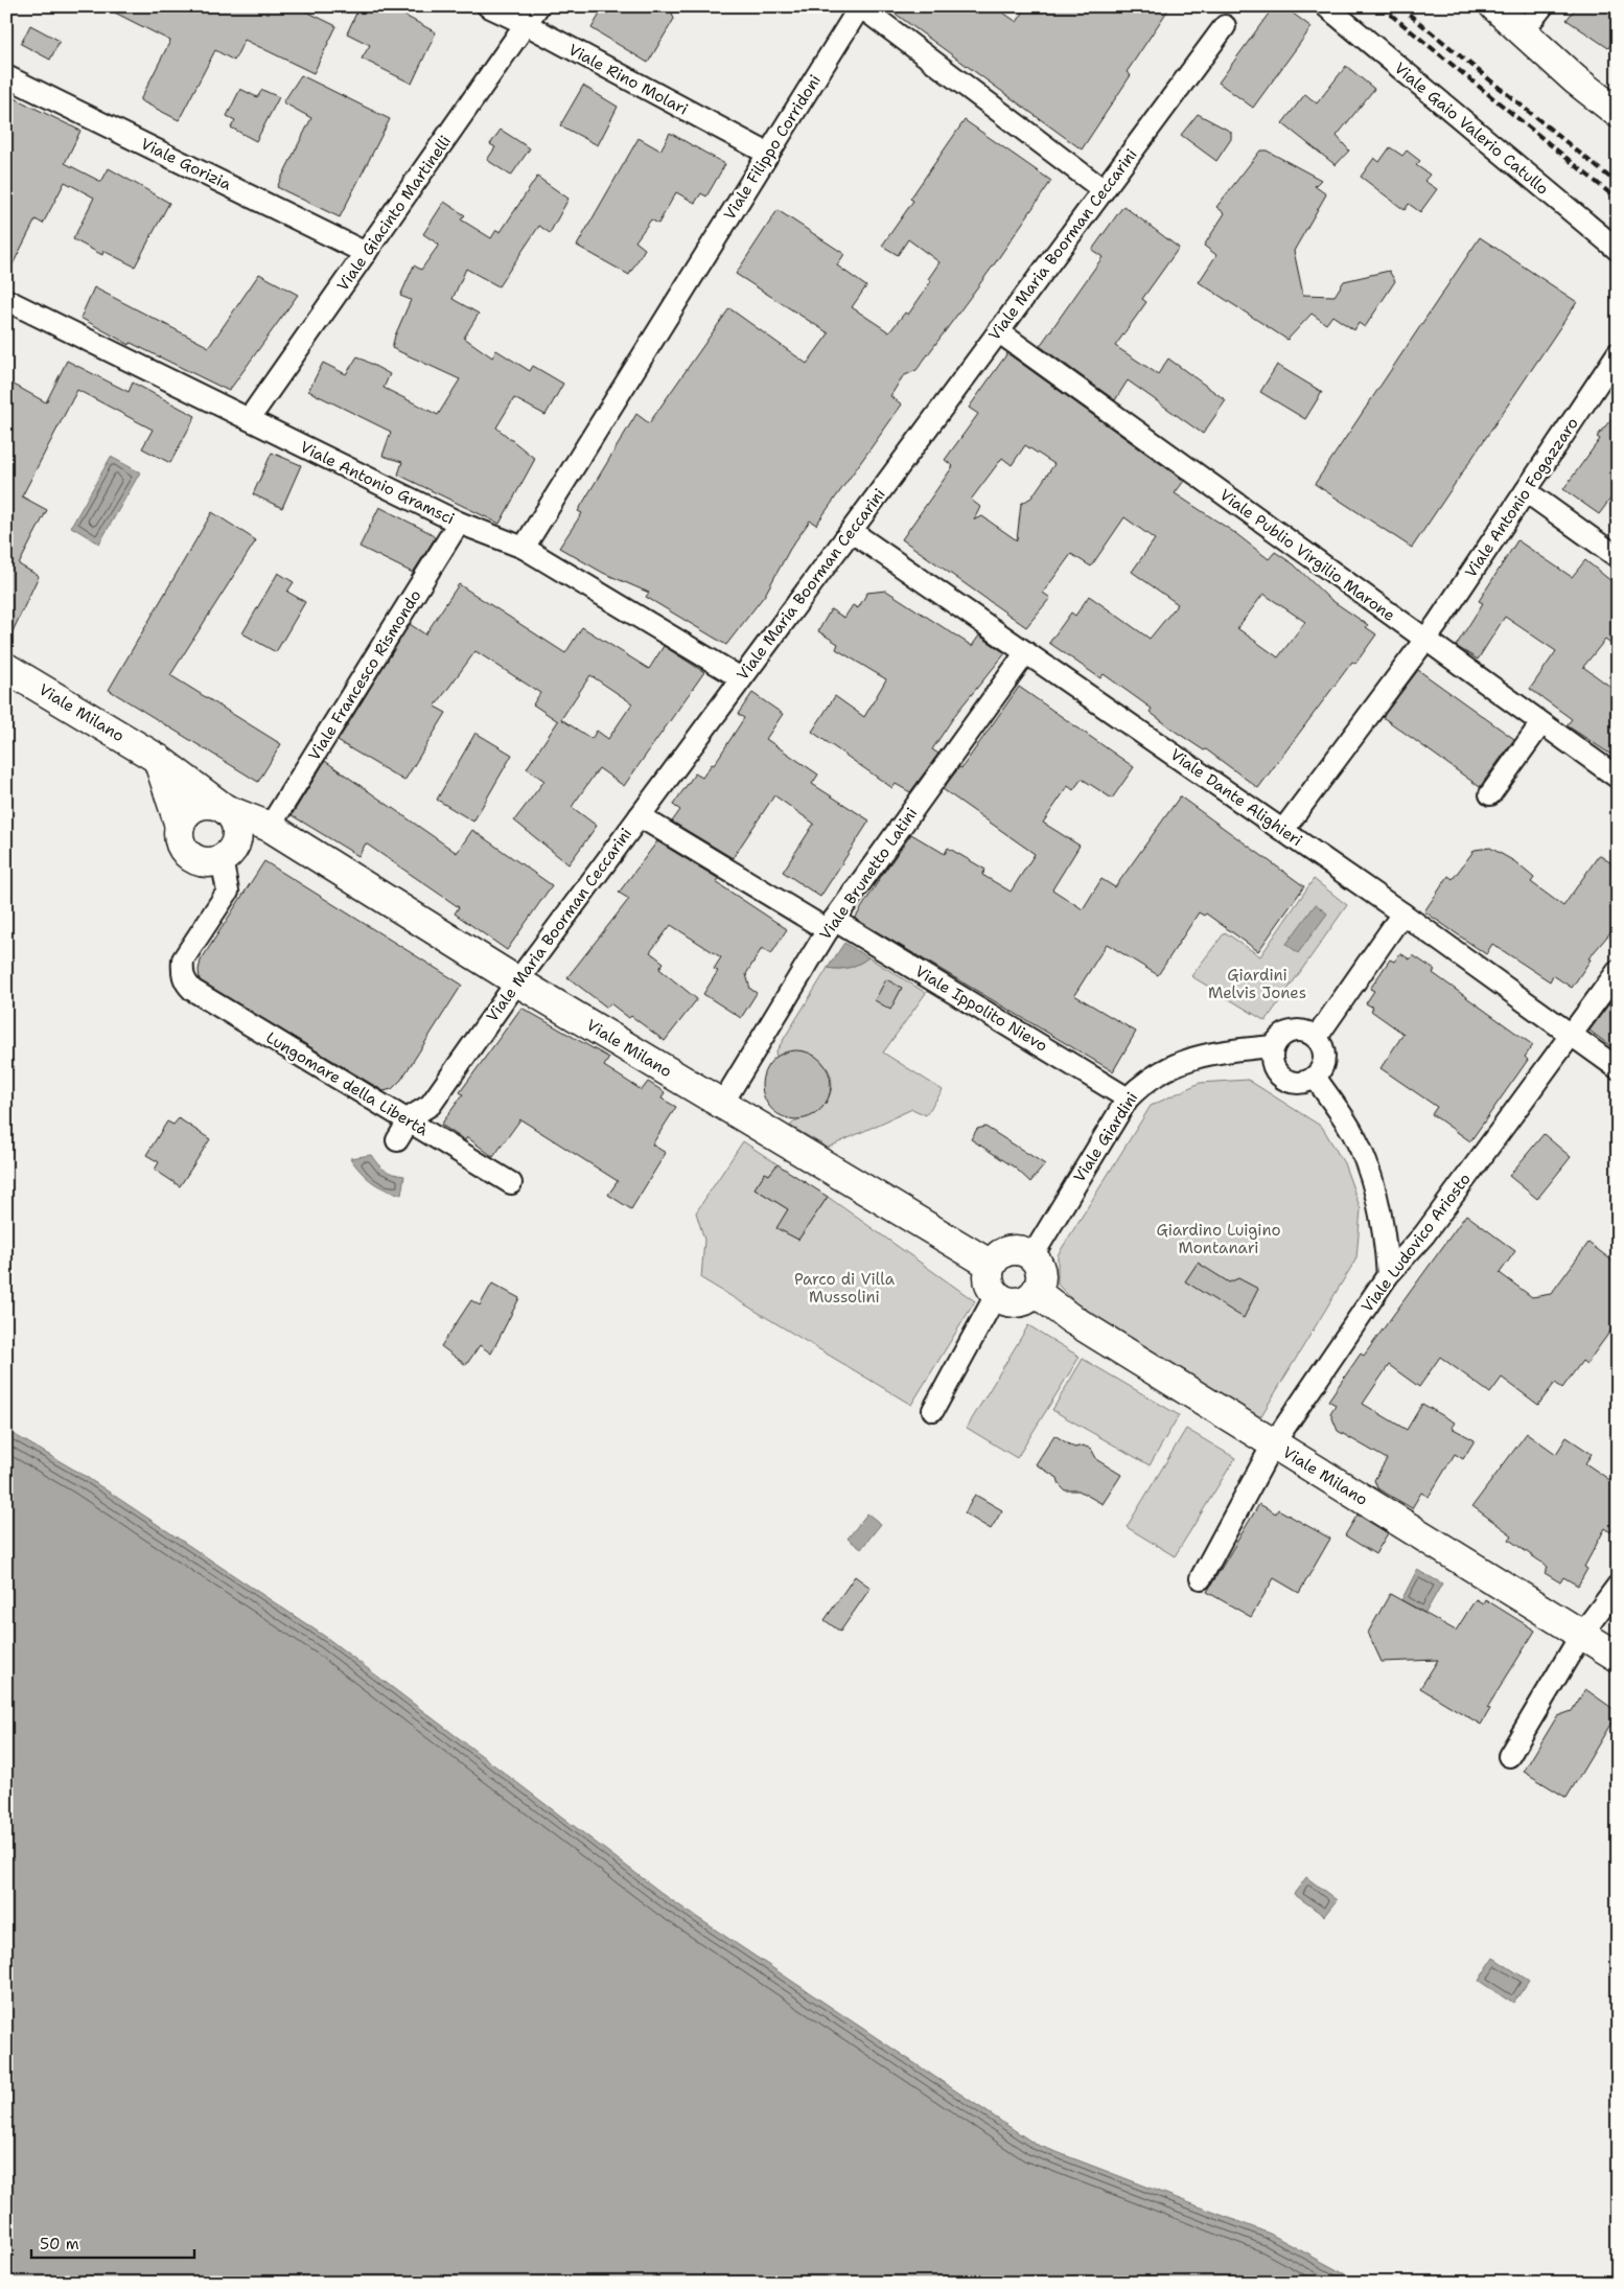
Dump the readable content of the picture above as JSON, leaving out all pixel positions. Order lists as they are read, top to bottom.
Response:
{
  "streets": {
    "street": [
      "Viale Rino Molari",
      "Viale Gaio Valerio Catullo",
      "Viale Filippo Corridoni",
      "Viale Gorizia",
      "Viale Giacinto Martinelli",
      "Viale Maria Boorman Ceccarini",
      "Viale Antonio Gramsci",
      "Viale Antonio Fogazzaro",
      "Viale Publio Virgilio Marone",
      "Viale Francesco Rismondo",
      "Viale Milano",
      "Viale Dante Alighieri",
      "Viale Brunetto Latini",
      "Viale Ippolito Nievo",
      "Lungomare della Libertà",
      "Viale Giardini",
      "Viale Ludovico Ariosto"
    ]
  },
  "crossings": [
    ["Viale Rino Molari", "Viale Filippo Corridoni"],
    ["Viale Rino Molari", "Viale Giacinto Martinelli"],
    ["Viale Filippo Corridoni", "Viale Maria Boorman Ceccarini"],
    ["Viale Filippo Corridoni", "Viale Antonio Gramsci"],
    ["Viale Gorizia", "Viale Giacinto Martinelli"],
    ["Viale Giacinto Martinelli", "Viale Antonio Gramsci"],
    ["Viale Maria Boorman Ceccarini", "Viale Antonio Gramsci"],
    ["Viale Maria Boorman Ceccarini", "Viale Publio Virgilio Marone"],
    ["Viale Maria Boorman Ceccarini", "Viale Milano"],
    ["Viale Maria Boorman Ceccarini", "Viale Dante Alighieri"],
    ["Viale Maria Boorman Ceccarini", "Viale Ippolito Nievo"],
    ["Viale Maria Boorman Ceccarini", "Lungomare della Libertà"],
    ["Viale Antonio Gramsci", "Viale Francesco Rismondo"],
    ["Viale Antonio Fogazzaro", "Viale Publio Virgilio Marone"],
    ["Viale Antonio Fogazzaro", "Viale Dante Alighieri"],
    ["Viale Francesco Rismondo", "Viale Milano"],
    ["Viale Milano", "Viale Brunetto Latini"],
    ["Viale Milano", "Lungomare della Libertà"],
    ["Viale Milano", "Viale Giardini"],
    ["Viale Milano", "Viale Ludovico Ariosto"],
    ["Viale Dante Alighieri", "Viale Brunetto Latini"],
    ["Viale Dante Alighieri", "Viale Ludovico Ariosto"],
    ["Viale Brunetto Latini", "Viale Ippolito Nievo"],
    ["Viale Ippolito Nievo", "Viale Giardini"]
  ],
  "parks": ["Giardini Melvis Jones", "Giardino Luigino Montanari", "Parco di Villa Mussolini"],
  "scale_bar": "50 m"
}
